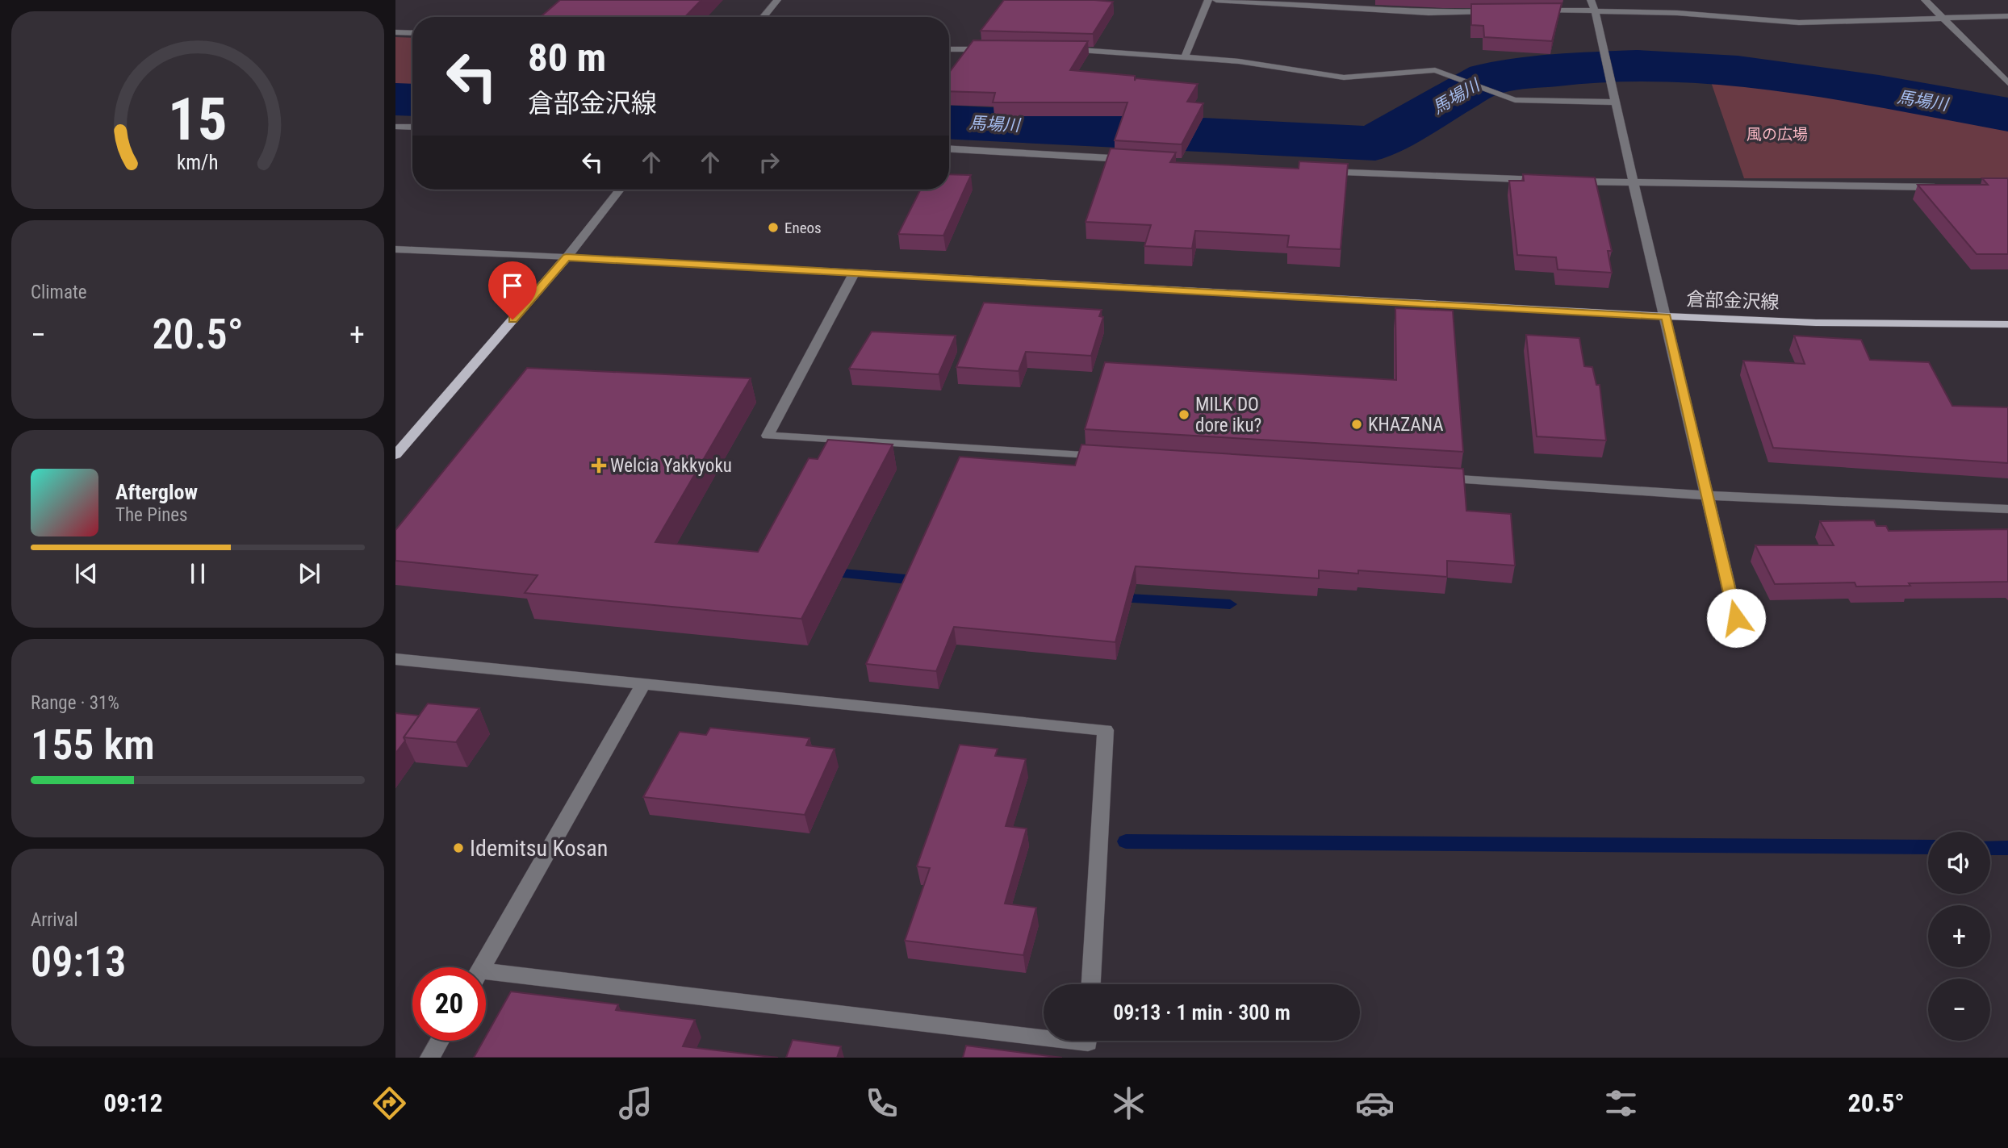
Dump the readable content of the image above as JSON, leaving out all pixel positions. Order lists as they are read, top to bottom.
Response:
{
  "streets": {
    "main road": ["倉部金沢線"]
  },
  "water": ["馬場川"],
  "parks": ["風の広場"],
  "places": {
    "other": [
      "Eneos",
      "MILK DO dore iku?",
      "KHAZANA",
      "Idemitsu Kosan"
    ],
    "health": ["Welcia Yakkyoku"]
  },
  "page": {
    "turn": ["80 m", "倉部金沢線"],
    "tile": [
      "Climate",
      ["Range · 31%", "155 km"],
      ["Arrival", "09:13"]
    ],
    "heat": ["−", "20.5°", "+"],
    "song": ["Afterglow", "The Pines"],
    "map_buttons": ["+", "−"],
    "limit": "20",
    "trip": "09:13 · 1 min · 300 m",
    "tabs": ["09:12", "20.5°"],
    "gauge": ["15", "km/h"]
  }
}
